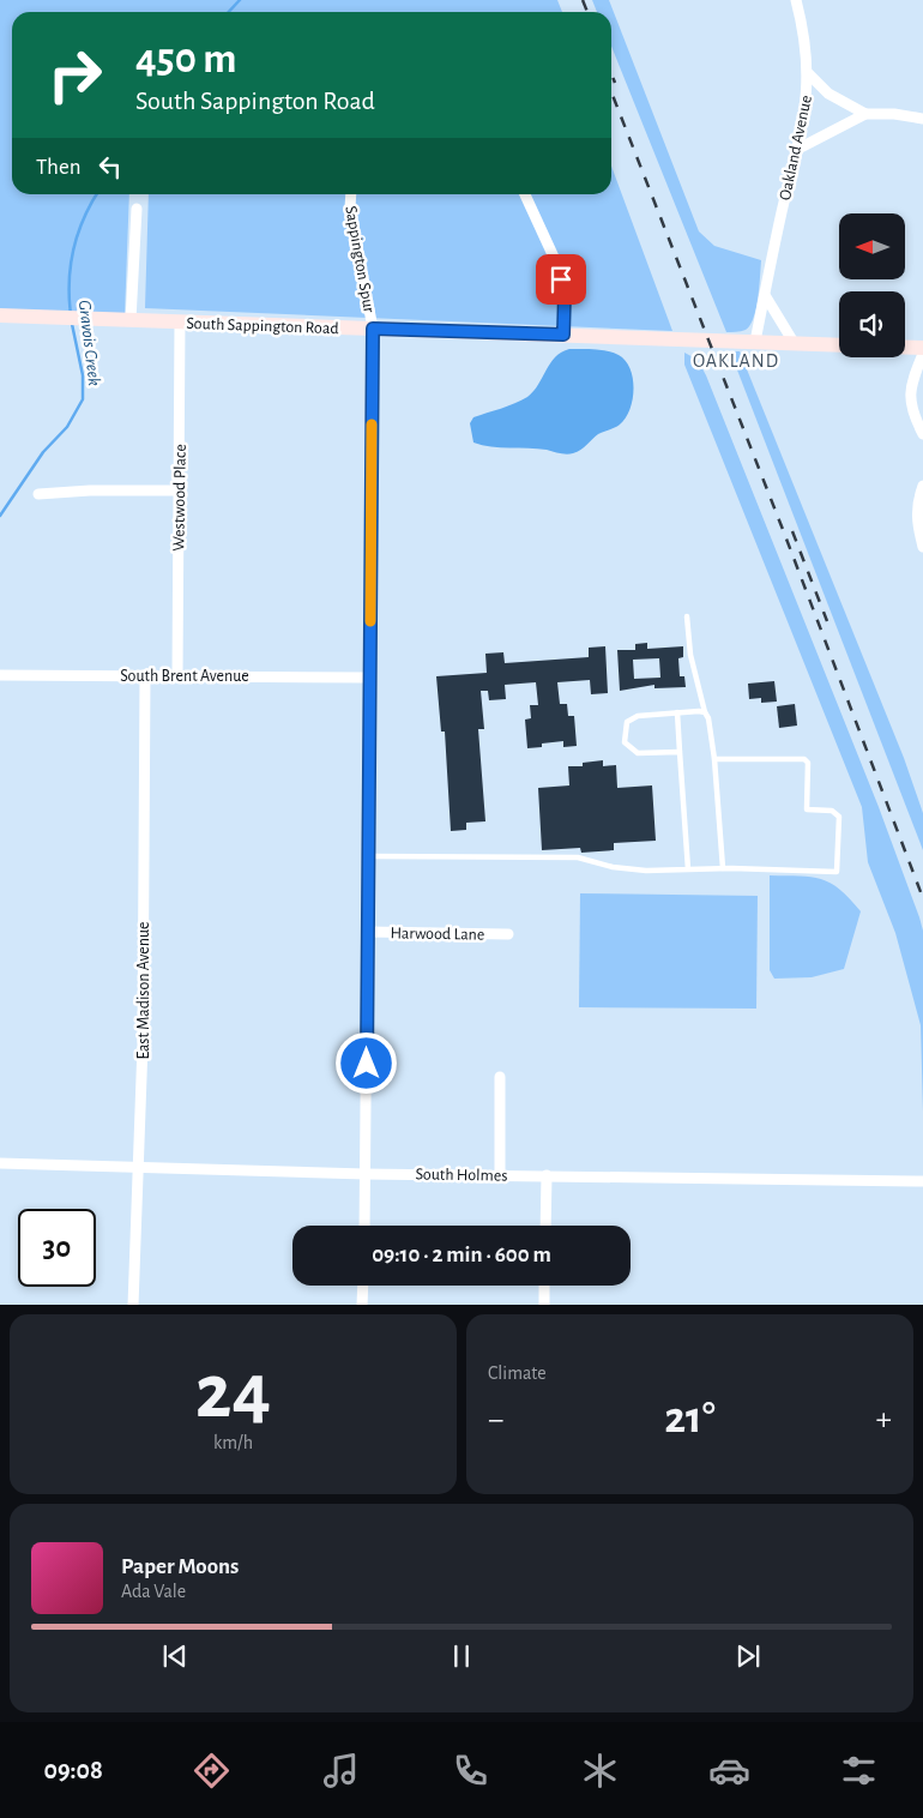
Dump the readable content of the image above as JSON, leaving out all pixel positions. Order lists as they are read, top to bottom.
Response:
{
  "streets": {
    "street": [
      "Oakland Avenue",
      "Sappington Spur",
      "South Sappington Road",
      "Westwood Place",
      "South Brent Avenue",
      "Harwood Lane",
      "East Madison Avenue",
      "South Holmes"
    ]
  },
  "crossings": [
    ["Oakland Avenue", "South Sappington Road"],
    ["Sappington Spur", "South Sappington Road"],
    ["Sappington Spur", "South Brent Avenue"],
    ["Sappington Spur", "Harwood Lane"],
    ["Sappington Spur", "South Holmes"],
    ["South Sappington Road", "Westwood Place"],
    ["Westwood Place", "South Brent Avenue"],
    ["South Brent Avenue", "East Madison Avenue"],
    ["East Madison Avenue", "South Holmes"]
  ],
  "districts": ["OAKLAND"],
  "water": ["Gravois Creek"],
  "north": "left",
  "page": {
    "turn": ["450 m", "South Sappington Road"],
    "then": "Then",
    "limit": "30",
    "trip": "09:10 · 2 min · 600 m",
    "tile": [
      ["24", "km/h"],
      "Climate"
    ],
    "heat": ["−", "21°", "+"],
    "song": ["Paper Moons", "Ada Vale"],
    "tabs": "09:08"
  }
}
